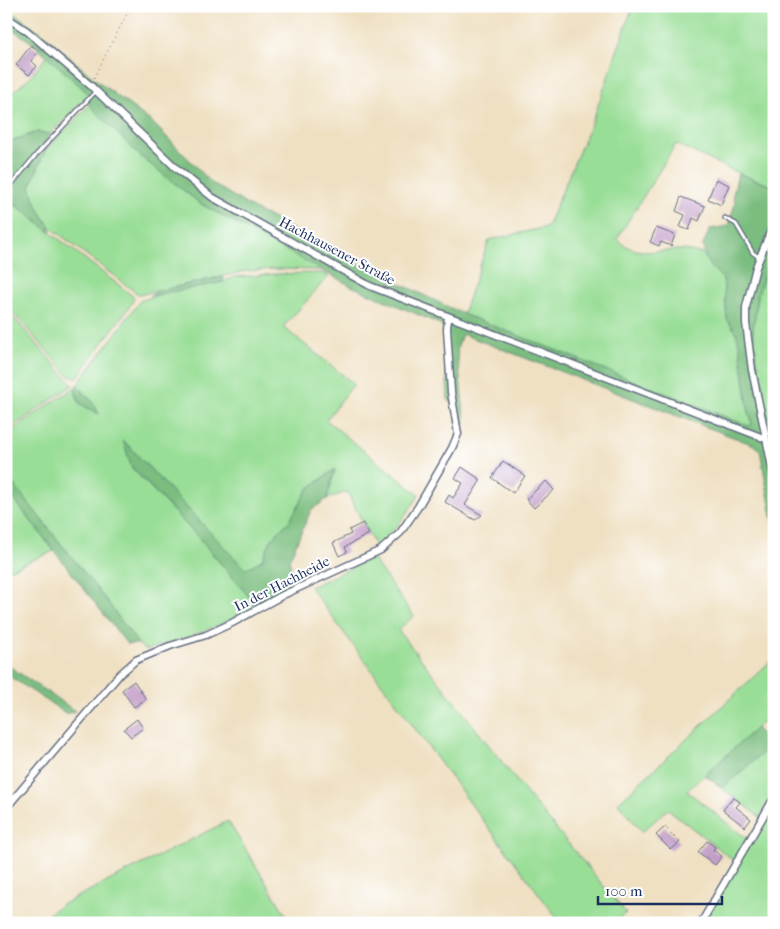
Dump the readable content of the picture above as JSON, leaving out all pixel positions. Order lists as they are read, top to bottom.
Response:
{
  "streets": {
    "street": ["Hachhausener Straße", "In der Hachheide"]
  },
  "crossings": [
    ["Hachhausener Straße", "In der Hachheide"]
  ],
  "scale_bar": "100 m"
}
